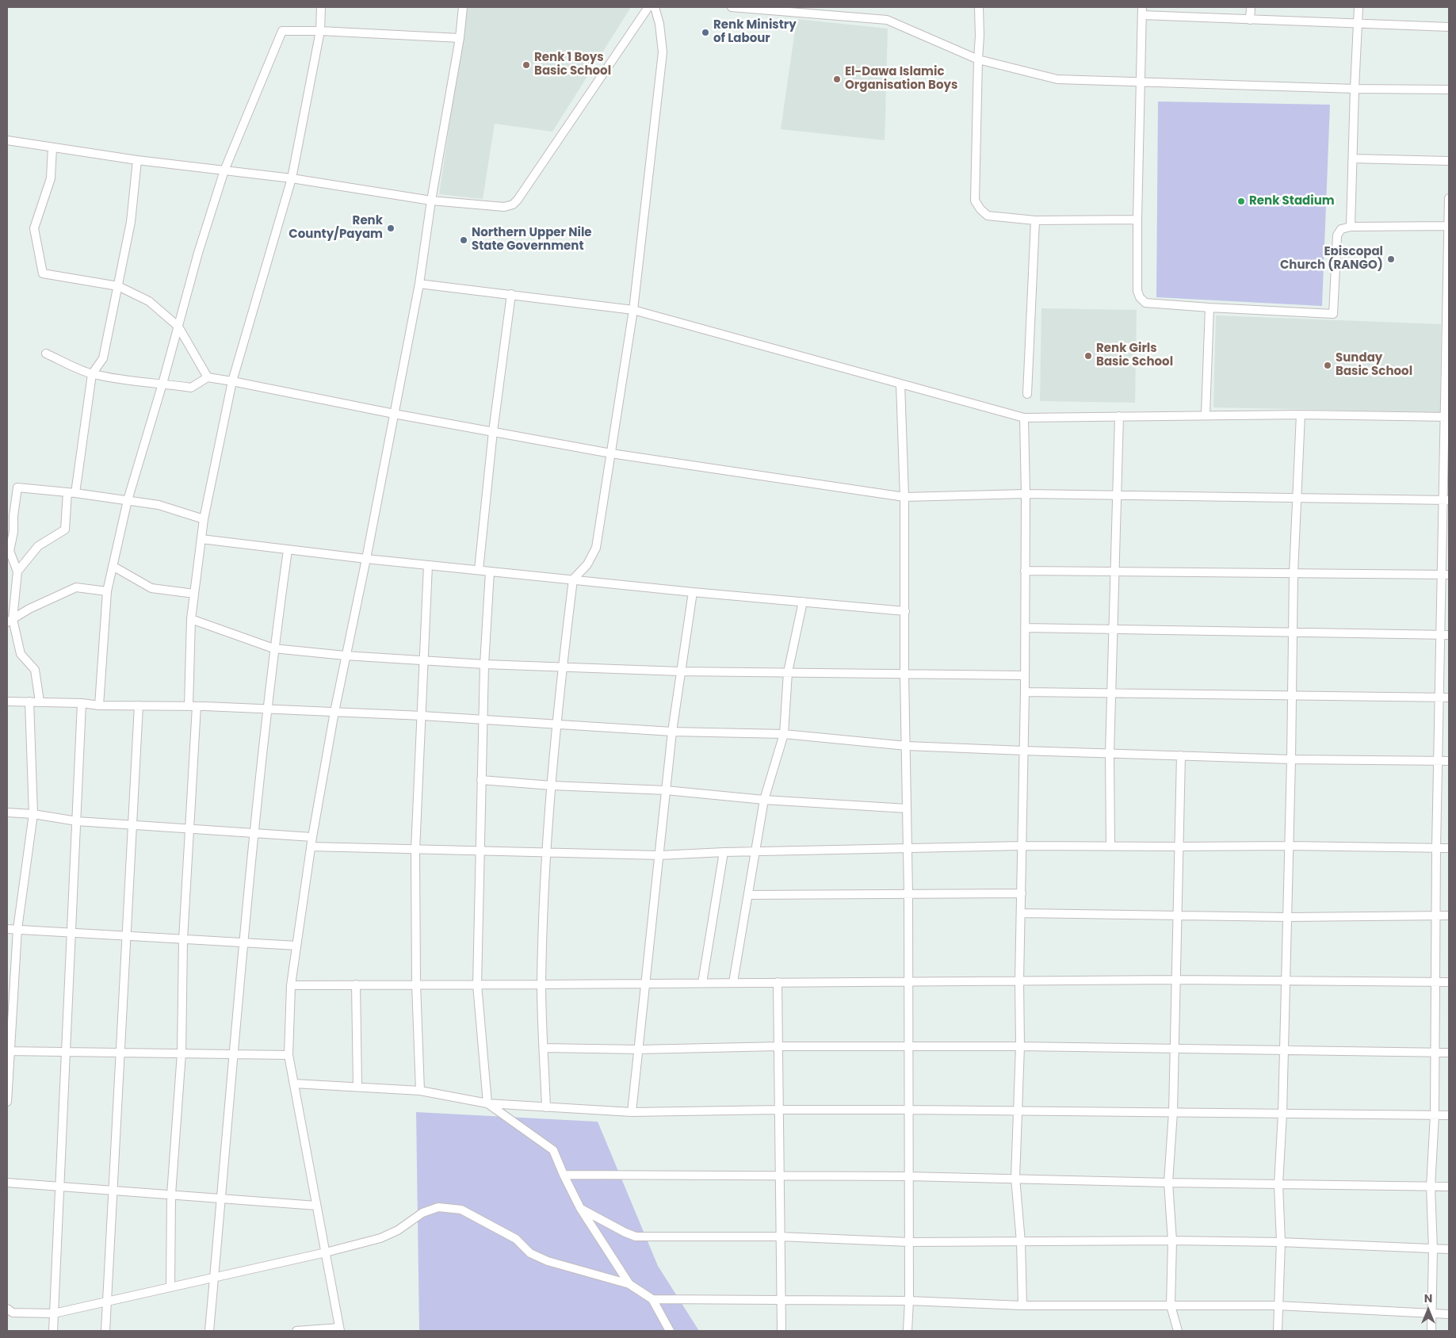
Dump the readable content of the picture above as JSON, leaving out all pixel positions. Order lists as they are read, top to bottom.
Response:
{
  "places": [
    "Renk Ministry of Labour",
    "Renk 1 Boys Basic School",
    "El-Dawa Islamic Organisation Boys",
    "Renk Stadium",
    "Renk County/Payam",
    "Northern Upper Nile State Government",
    "Episcopal Church (RANGO)",
    "Renk Girls Basic School",
    "Sunday Basic School"
  ],
  "north": "top"
}
